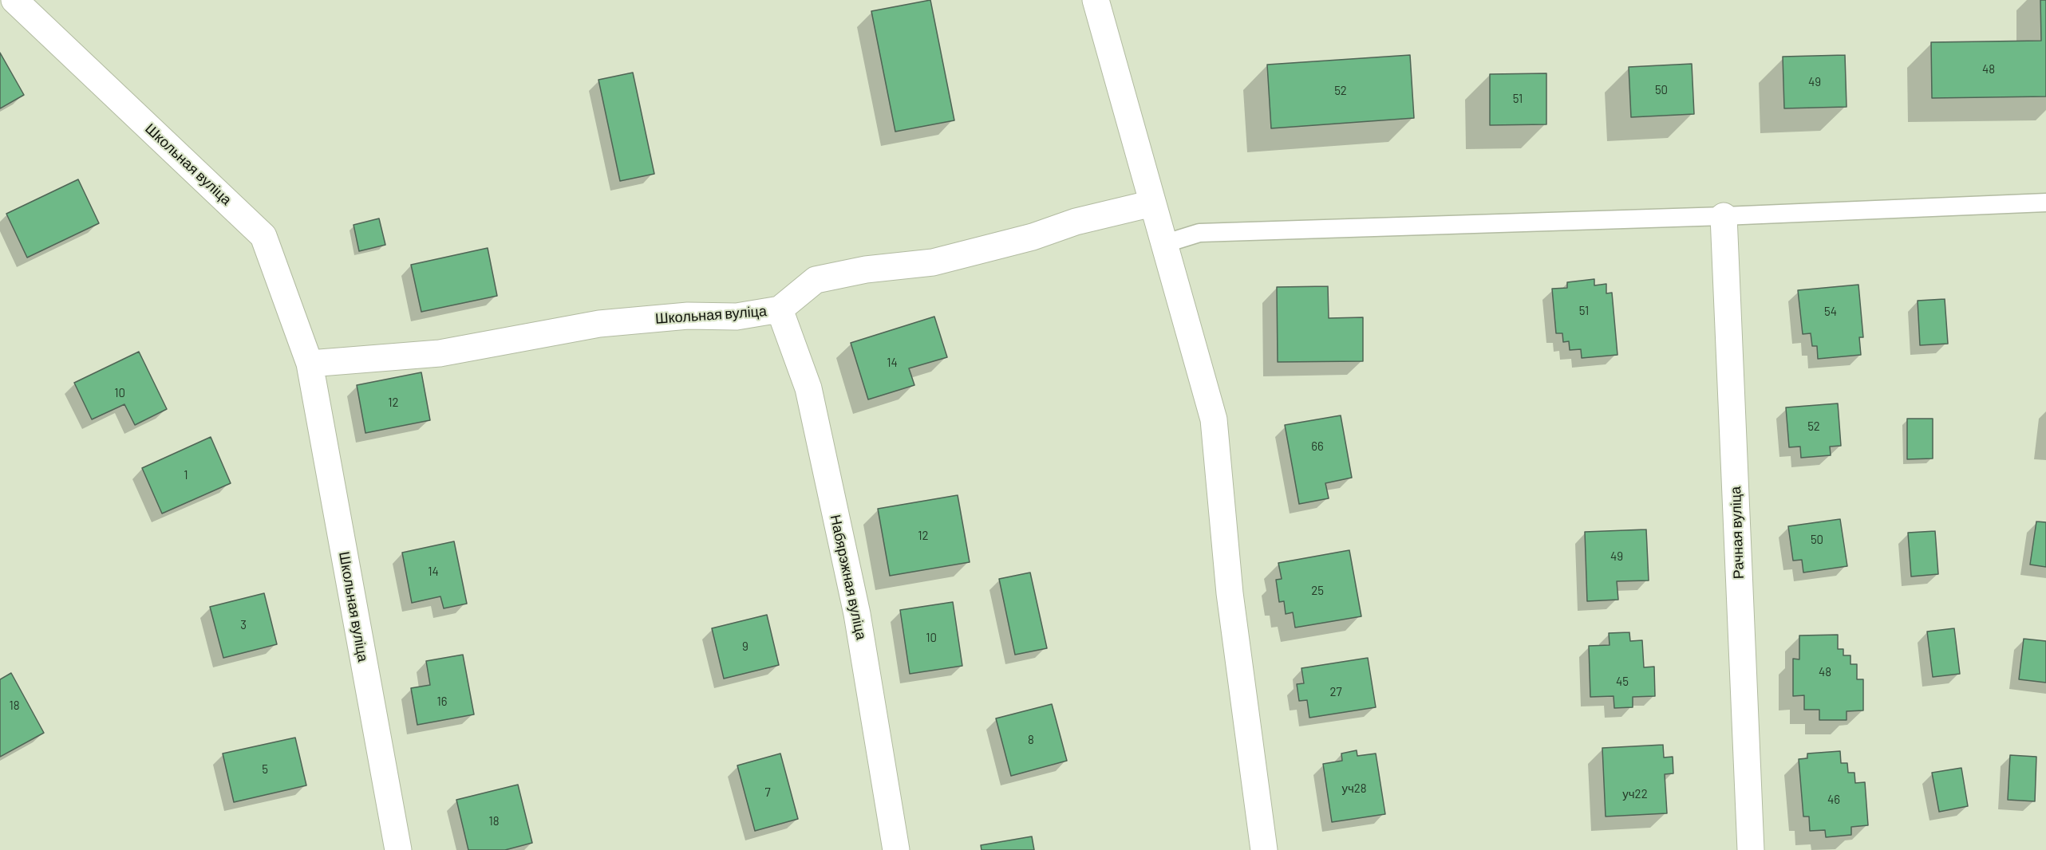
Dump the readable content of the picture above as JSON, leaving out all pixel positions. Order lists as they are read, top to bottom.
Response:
{
  "streets": {
    "street": ["Школьная вуліца", "Рачная вуліца", "Набярэжная вуліца"]
  },
  "crossings": [
    ["Школьная вуліца", "Набярэжная вуліца"]
  ],
  "house_numbers": [
    "48",
    "49",
    "50",
    "52",
    "51",
    "51",
    "54",
    "14",
    "10",
    "12",
    "52",
    "66",
    "1",
    "12",
    "50",
    "49",
    "14",
    "25",
    "3",
    "10",
    "9",
    "48",
    "45",
    "27",
    "16",
    "18",
    "8",
    "5",
    "уч28",
    "7",
    "уч22",
    "46",
    "18"
  ]
}
